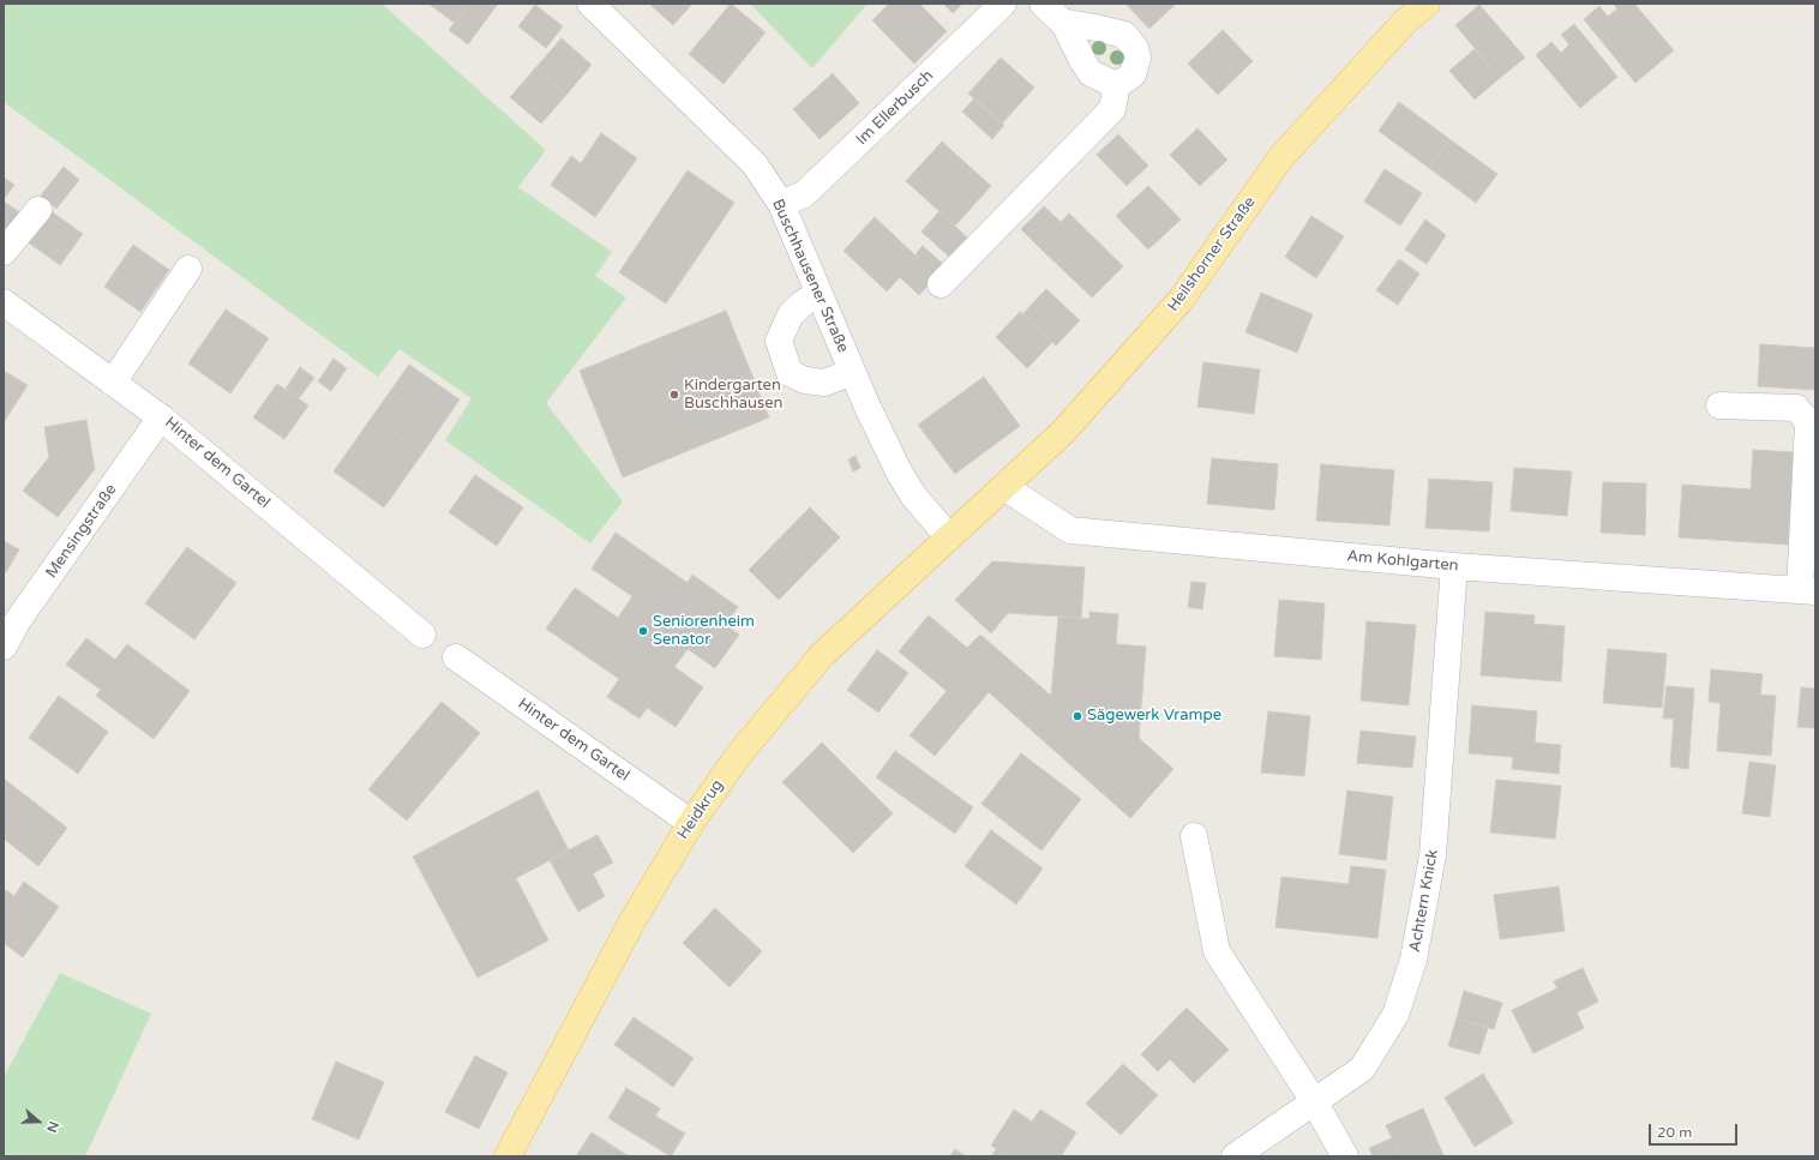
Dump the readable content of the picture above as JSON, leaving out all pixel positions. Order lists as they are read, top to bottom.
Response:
{
  "streets": {
    "main road": ["Heilshorner Straße", "Heidkrug"],
    "street": [
      "Im Ellerbusch",
      "Buschhausener Straße",
      "Hinter dem Gartel",
      "Mensingstraße",
      "Am Kohlgarten",
      "Achtern Knick"
    ]
  },
  "crossings": [
    ["Im Ellerbusch", "Buschhausener Straße"],
    ["Heilshorner Straße", "Am Kohlgarten"],
    ["Heilshorner Straße", "Heidkrug"],
    ["Buschhausener Straße", "Heidkrug"],
    ["Hinter dem Gartel", "Mensingstraße"],
    ["Hinter dem Gartel", "Heidkrug"],
    ["Am Kohlgarten", "Achtern Knick"]
  ],
  "places": ["Kindergarten Buschhausen", "Seniorenheim Senator", "Sägewerk Vrampe"],
  "scale_bar": "20 m",
  "north": "right"
}
